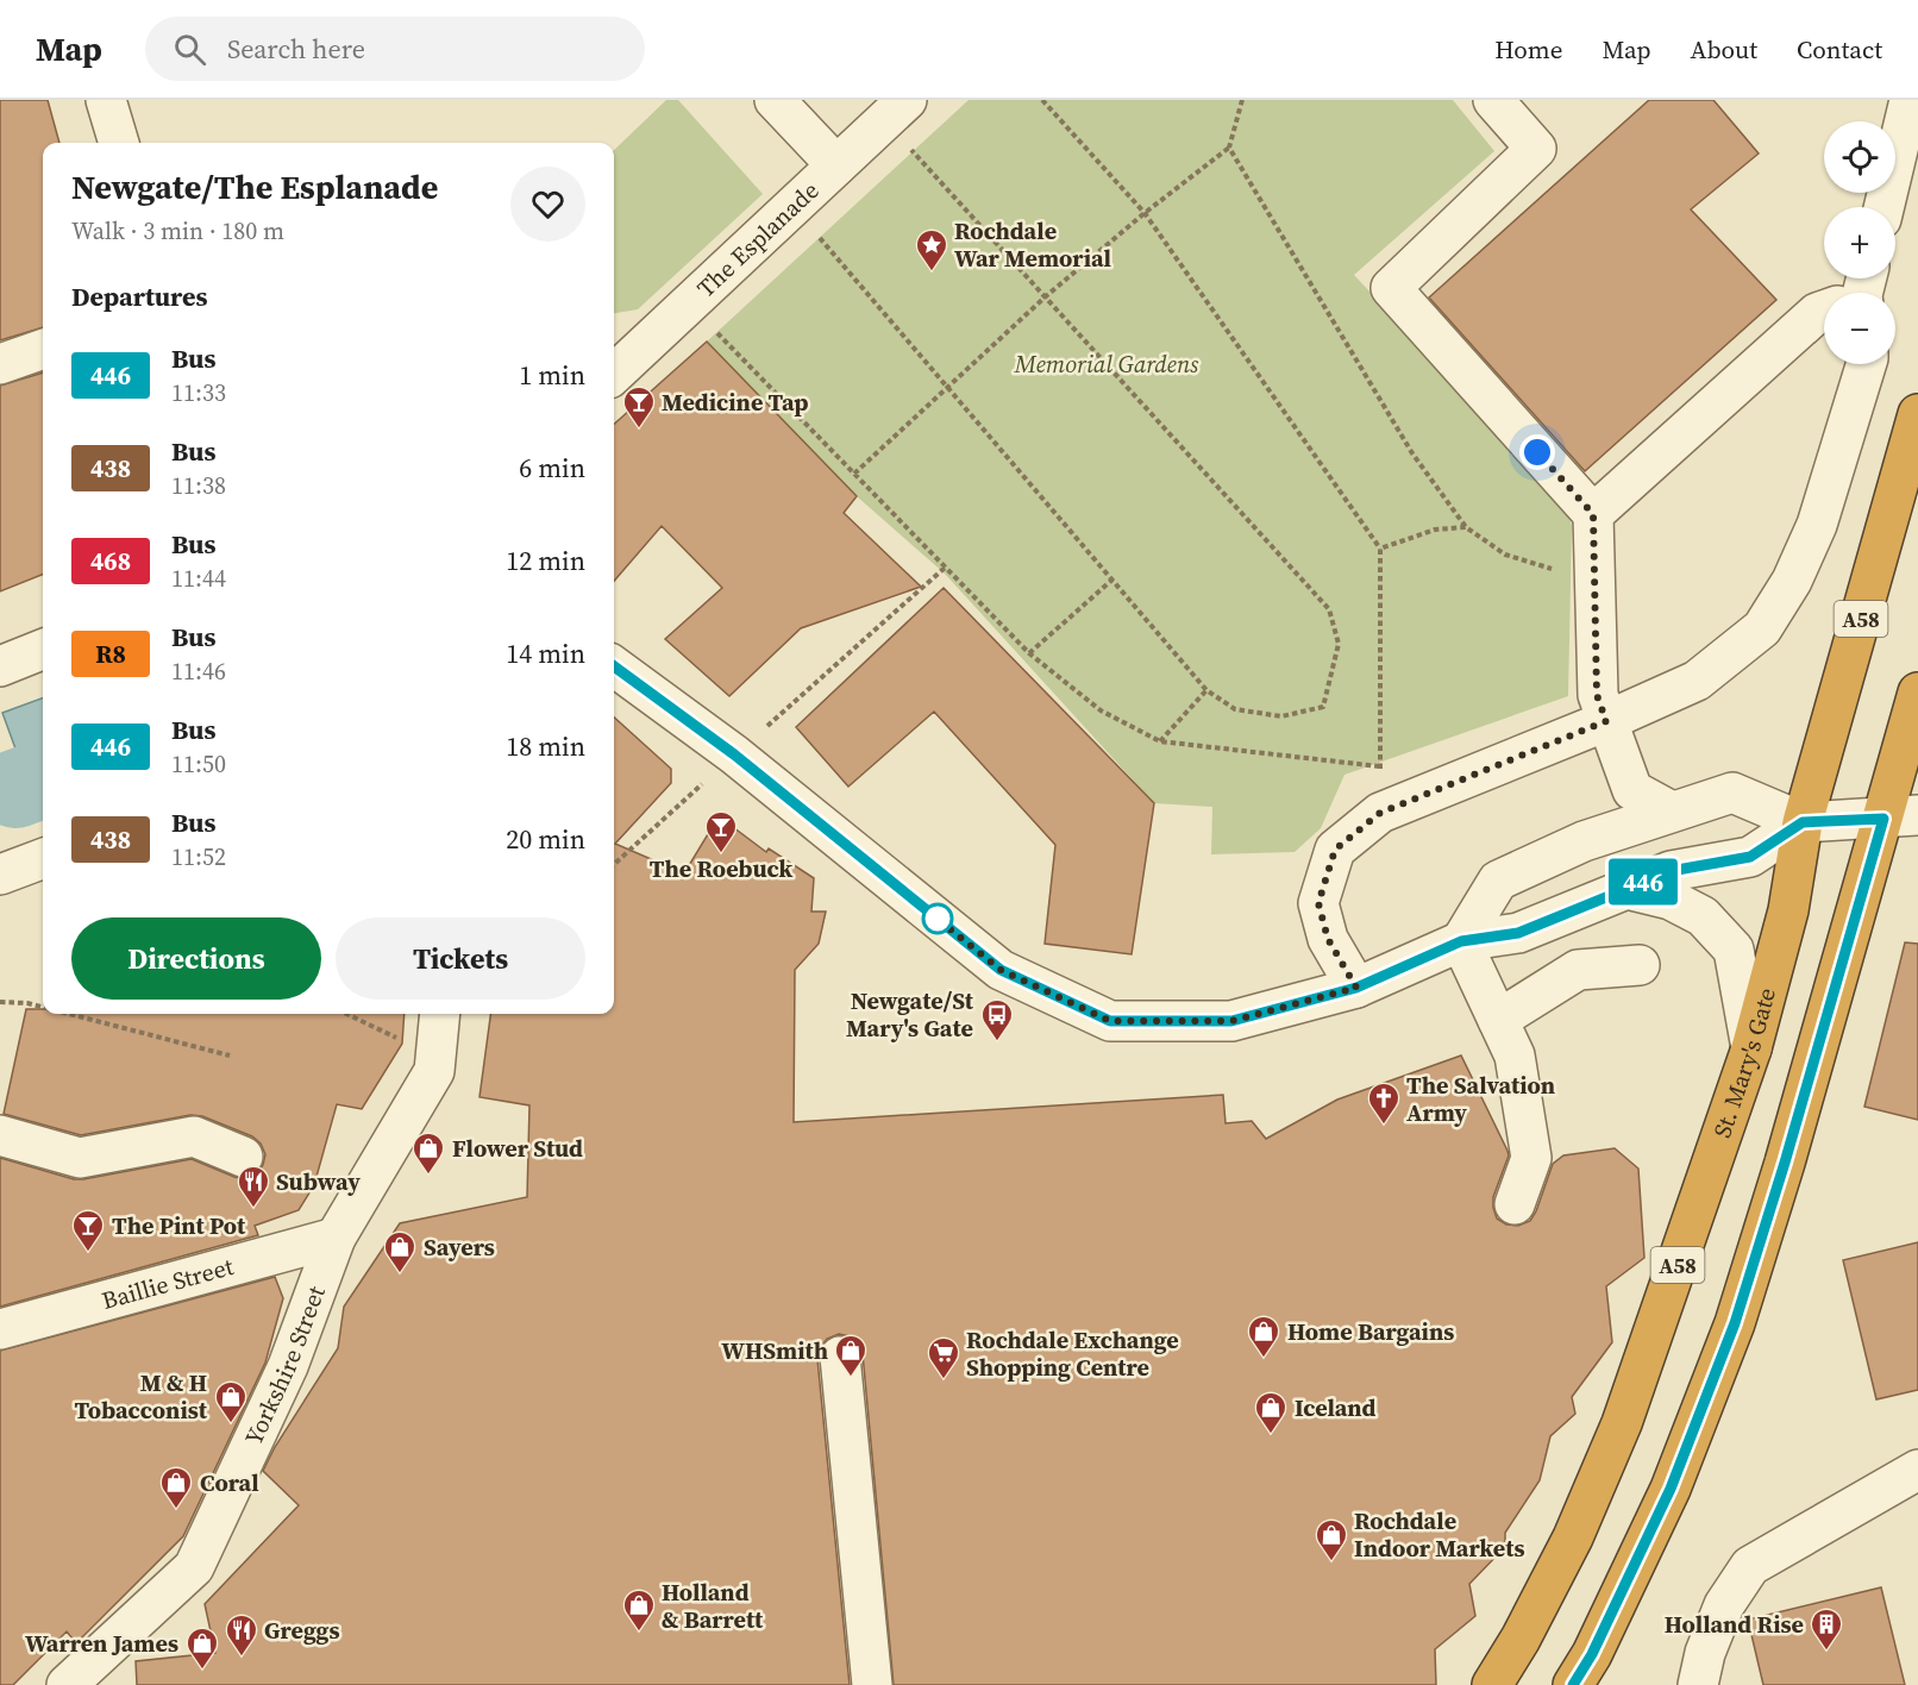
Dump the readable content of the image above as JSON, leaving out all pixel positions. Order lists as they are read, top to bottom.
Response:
{
  "streets": {
    "highway": ["A58", "St. Mary's Gate"],
    "street": ["The Esplanade", "Baillie Street", "Yorkshire Street"]
  },
  "crossings": [
    ["Baillie Street", "Yorkshire Street"]
  ],
  "parks": ["Memorial Gardens"],
  "places": {
    "place": ["Rochdale War Memorial"],
    "bar": ["Medicine Tap", "The Roebuck", "The Pint Pot"],
    "bus stop": ["Newgate/St Mary's Gate"],
    "church": ["The Salvation Army"],
    "shop": [
      "Flower Stud",
      "Sayers",
      "Home Bargains",
      "WHSmith",
      "M & H Tobacconist",
      "Iceland",
      "Coral",
      "Rochdale Indoor Markets",
      "Holland & Barrett",
      "Warren James"
    ],
    "restaurant": ["Subway", "Greggs"],
    "supermarket": ["Rochdale Exchange Shopping Centre"],
    "building": ["Holland Rise"]
  },
  "lines": ["bus line 446"],
  "page": {
    "header": "Map",
    "search": "Search here",
    "nav": [
      "Home",
      "Map",
      "About",
      "Contact"
    ],
    "on_map": "446",
    "map_buttons": ["+", "−"],
    "heading": [
      ["Newgate/The Esplanade", "Walk · 3 min · 180 m"],
      "Departures"
    ],
    "list": [
      {
        "mark": "446",
        "name": "Bus",
        "note": "11:33",
        "value": "1 min"
      },
      {
        "mark": "438",
        "name": "Bus",
        "note": "11:38",
        "value": "6 min"
      },
      {
        "mark": "468",
        "name": "Bus",
        "note": "11:44",
        "value": "12 min"
      },
      {
        "mark": "R8",
        "name": "Bus",
        "note": "11:46",
        "value": "14 min"
      },
      {
        "mark": "446",
        "name": "Bus",
        "note": "11:50",
        "value": "18 min"
      },
      {
        "mark": "438",
        "name": "Bus",
        "note": "11:52",
        "value": "20 min"
      }
    ],
    "buttons": ["Directions", "Tickets"]
  }
}
